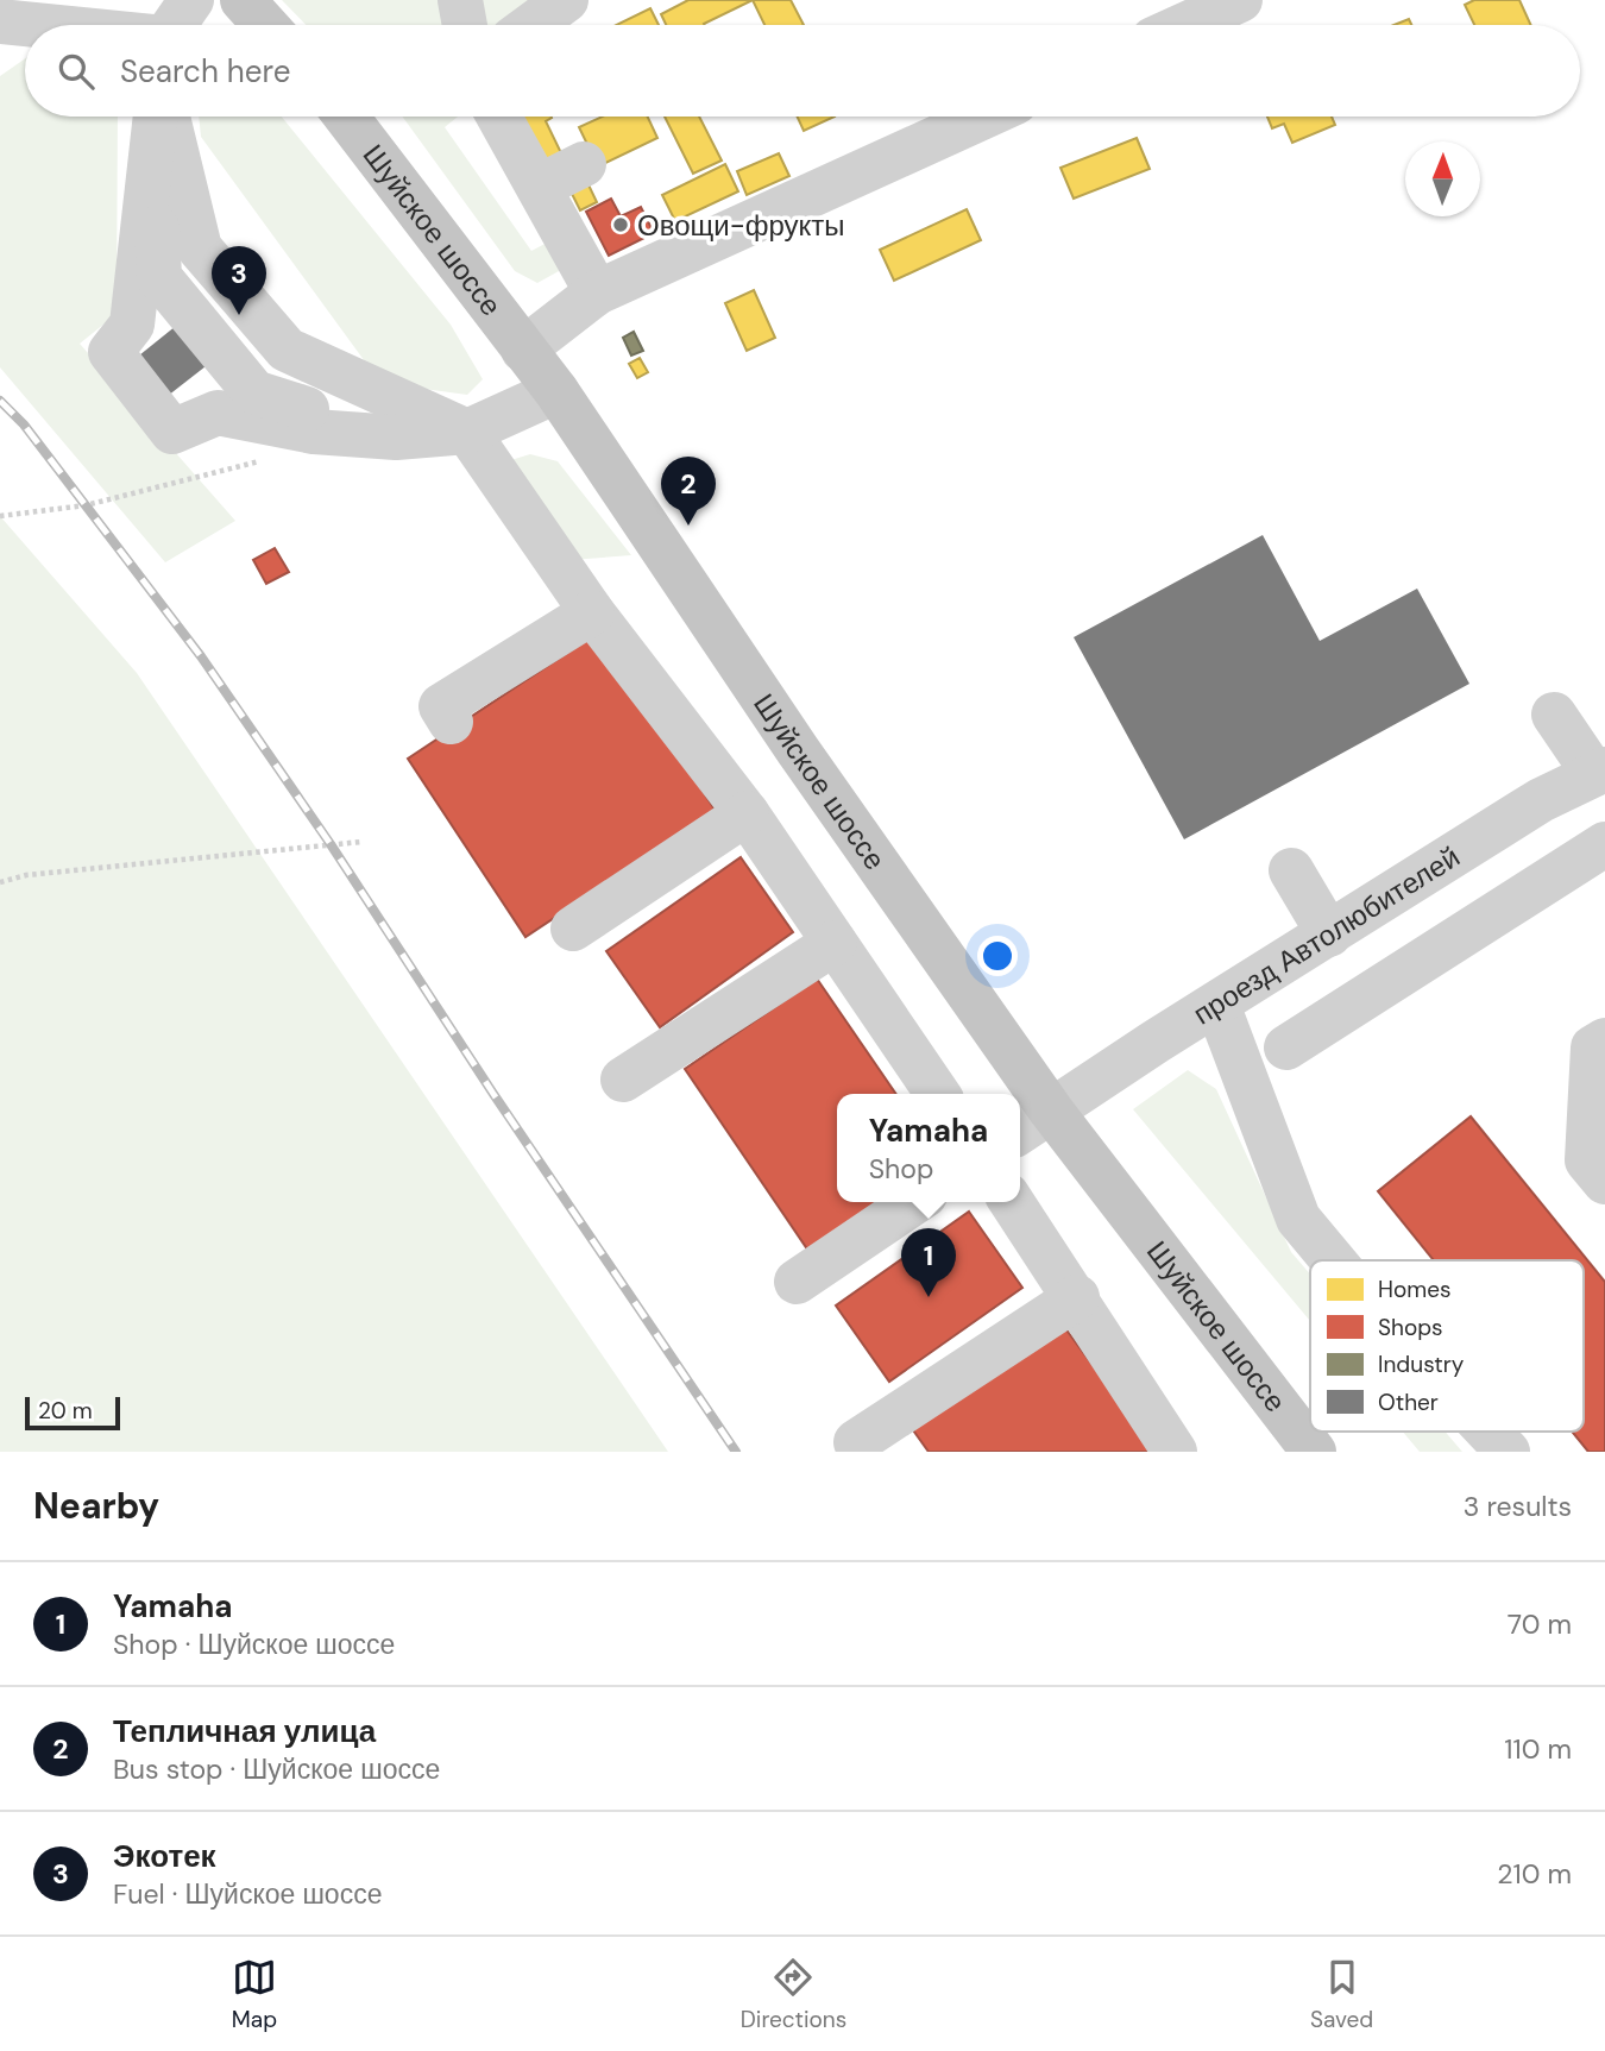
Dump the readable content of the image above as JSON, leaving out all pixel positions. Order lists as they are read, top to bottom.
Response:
{
  "streets": {
    "main road": ["Шуйское шоссе"],
    "street": ["проезд Автолюбителей"]
  },
  "crossings": [
    ["Шуйское шоссе", "проезд Автолюбителей"]
  ],
  "places": ["Овощи-фрукты"],
  "legend": [
    "Homes",
    "Shops",
    "Industry",
    "Other"
  ],
  "scale_bar": "20 m",
  "north": "top",
  "page": {
    "search": "Search here",
    "pins": ["3", "2", "1"],
    "popup": ["Yamaha", "Shop"],
    "scale": "20 m",
    "heading": ["Nearby", "3 results"],
    "list": [
      {
        "mark": "1",
        "name": "Yamaha",
        "note": "Shop · Шуйское шоссе",
        "value": "70 m"
      },
      {
        "mark": "2",
        "name": "Тепличная улица",
        "note": "Bus stop · Шуйское шоссе",
        "value": "110 m"
      },
      {
        "mark": "3",
        "name": "Экотек",
        "note": "Fuel · Шуйское шоссе",
        "value": "210 m"
      }
    ],
    "nav": ["Map", "Directions", "Saved"]
  }
}
